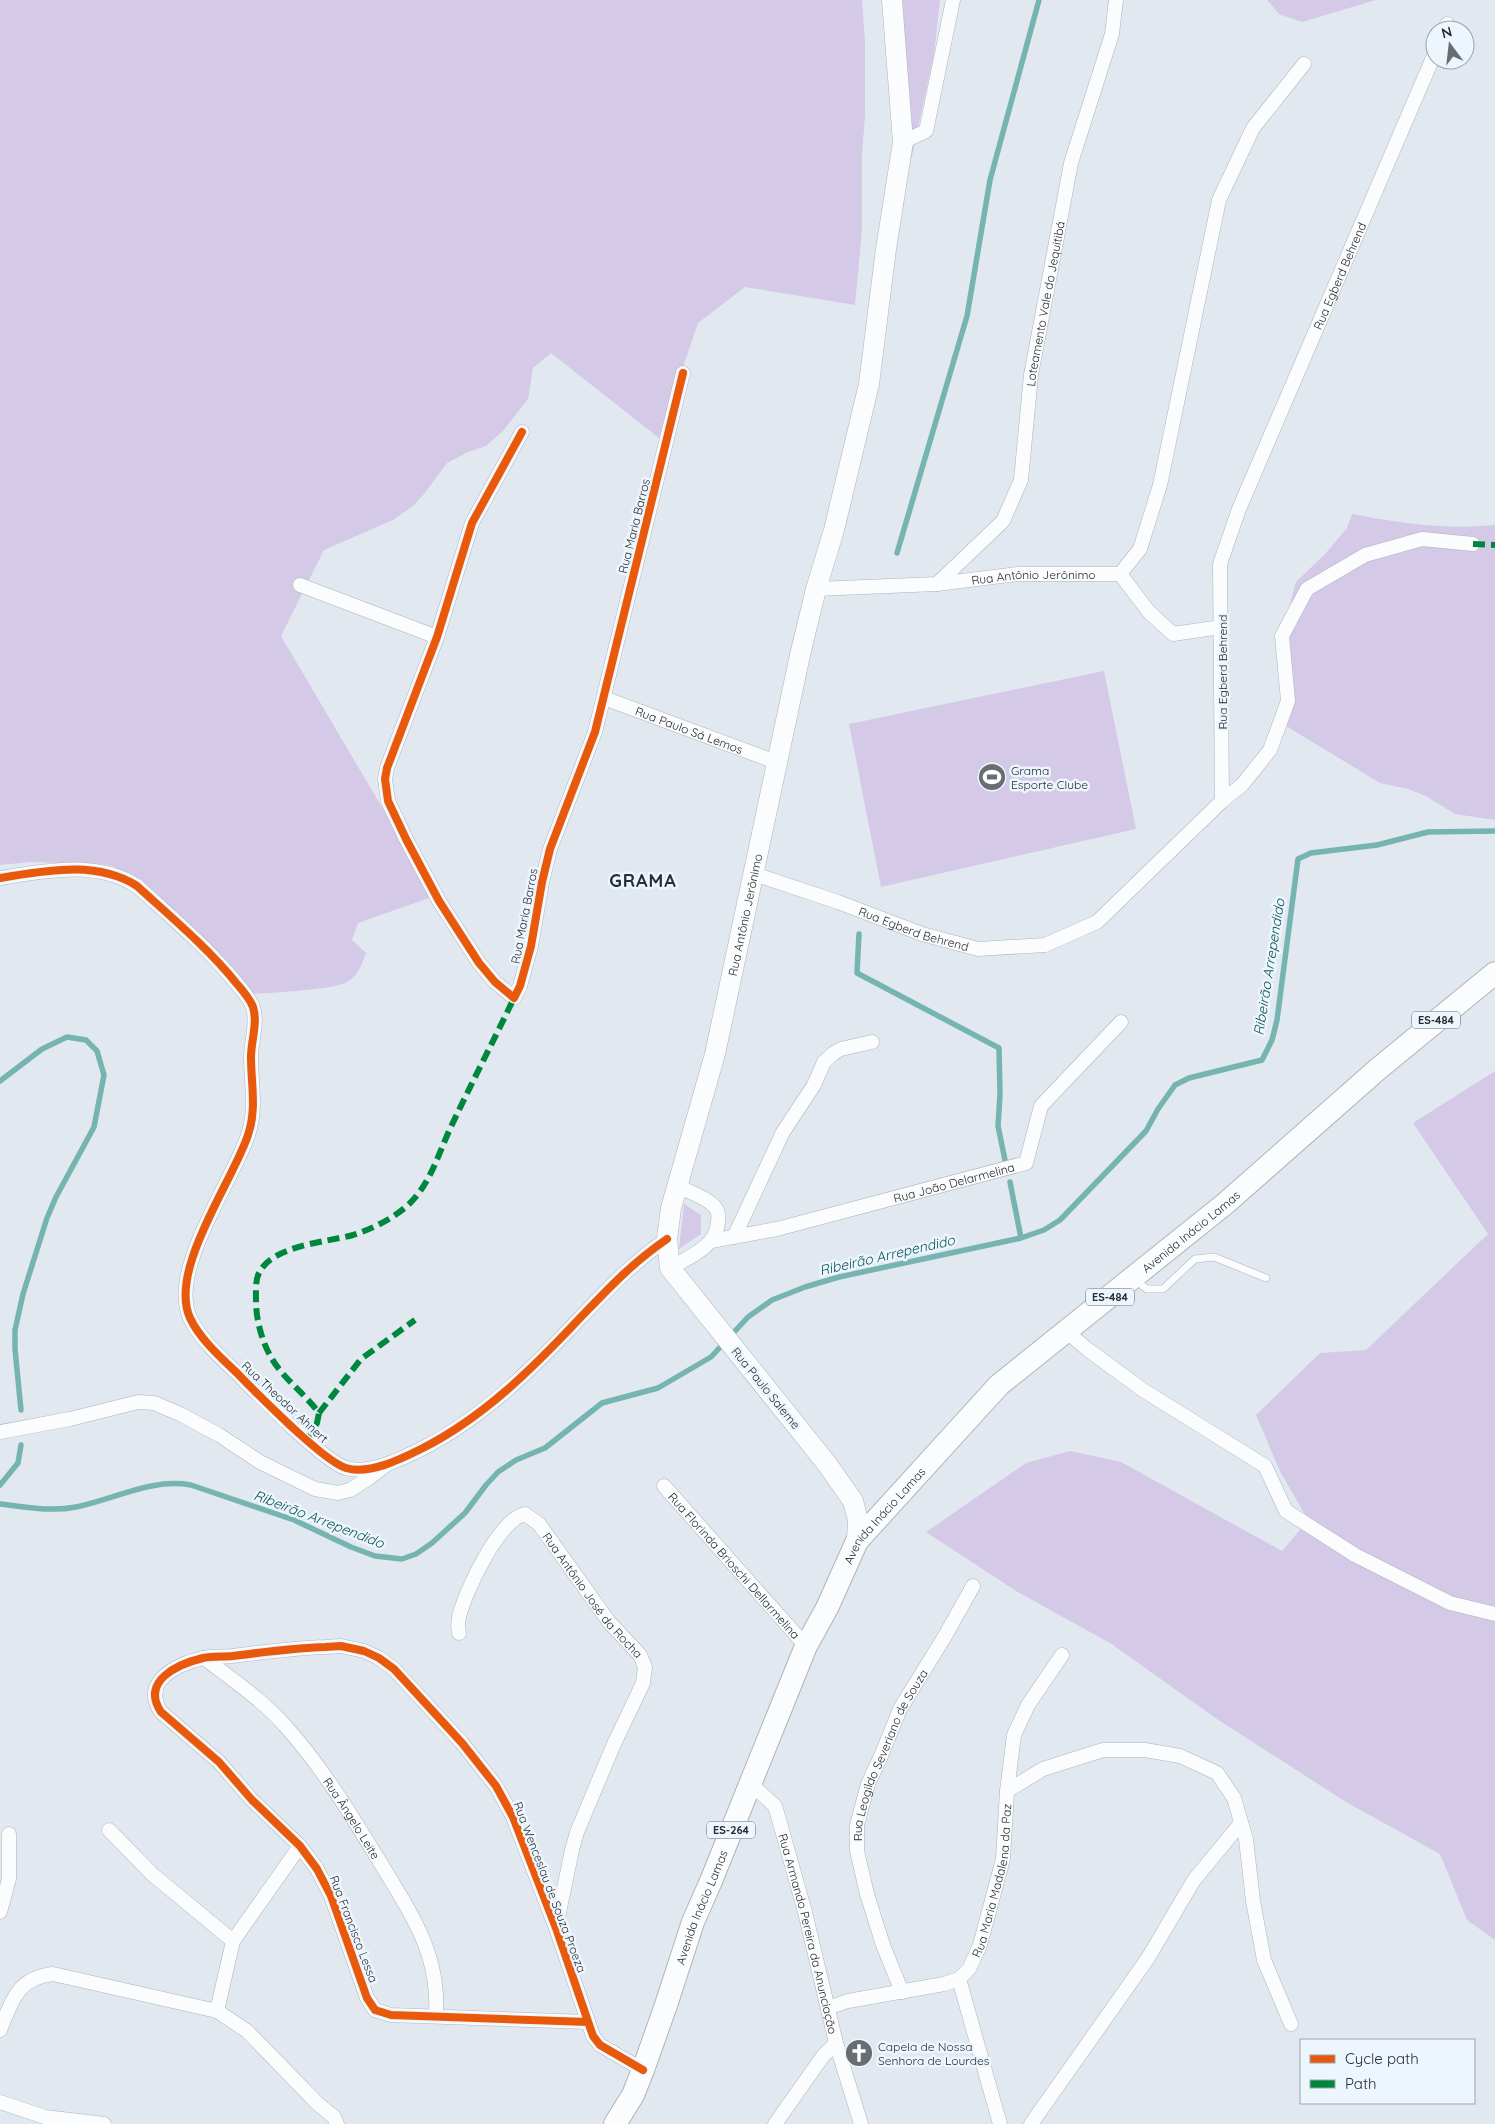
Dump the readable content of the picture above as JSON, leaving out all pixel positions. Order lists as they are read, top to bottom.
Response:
{
  "streets": {
    "main road": [
      "Rua Antônio Jerônimo",
      "ES-484",
      "Avenida Inácio Lamas",
      "Rua Paulo Saleme",
      "ES-264"
    ],
    "street": [
      "Rua Egberd Behrend",
      "Loteamento Vale do Jequitibá",
      "Rua Maria Barros",
      "Rua Paulo Sá Lemos",
      "Rua João Delarmelina",
      "Rua Theodor Ahnert",
      "Rua Florinda Brioschi Dellarmelina",
      "Rua Antônio José da Rocha",
      "Rua Leogildo Severiano de Souza",
      "Rua Ângelo Leite",
      "Rua Maria Madalena da Paz",
      "Rua Wenceslau de Souza Proeza",
      "Rua Francisco Lessa",
      "Rua Armando Pereira da Anunciação"
    ]
  },
  "crossings": [
    ["Rua Egberd Behrend", "Rua Antônio Jerônimo"],
    ["Loteamento Vale do Jequitibá", "Rua Antônio Jerônimo"],
    ["Rua Maria Barros", "Rua Paulo Sá Lemos"],
    ["Rua Antônio Jerônimo", "Rua Paulo Sá Lemos"],
    ["Rua Antônio Jerônimo", "Rua Theodor Ahnert"],
    ["Avenida Inácio Lamas", "Rua Paulo Saleme"],
    ["Avenida Inácio Lamas", "Rua Florinda Brioschi Dellarmelina"],
    ["Avenida Inácio Lamas", "Rua Wenceslau de Souza Proeza"],
    ["Avenida Inácio Lamas", "Rua Armando Pereira da Anunciação"],
    ["Rua Antônio José da Rocha", "Rua Wenceslau de Souza Proeza"],
    ["Rua Ângelo Leite", "Rua Wenceslau de Souza Proeza"],
    ["Rua Ângelo Leite", "Rua Francisco Lessa"],
    ["Rua Wenceslau de Souza Proeza", "Rua Francisco Lessa"]
  ],
  "districts": ["GRAMA"],
  "water": ["Ribeirão Arrependido"],
  "places": {
    "sports": ["Grama Esporte Clube"],
    "church": ["Capela de Nossa Senhora de Lourdes"]
  },
  "legend": ["Cycle path", "Path"],
  "north": "top"
}
